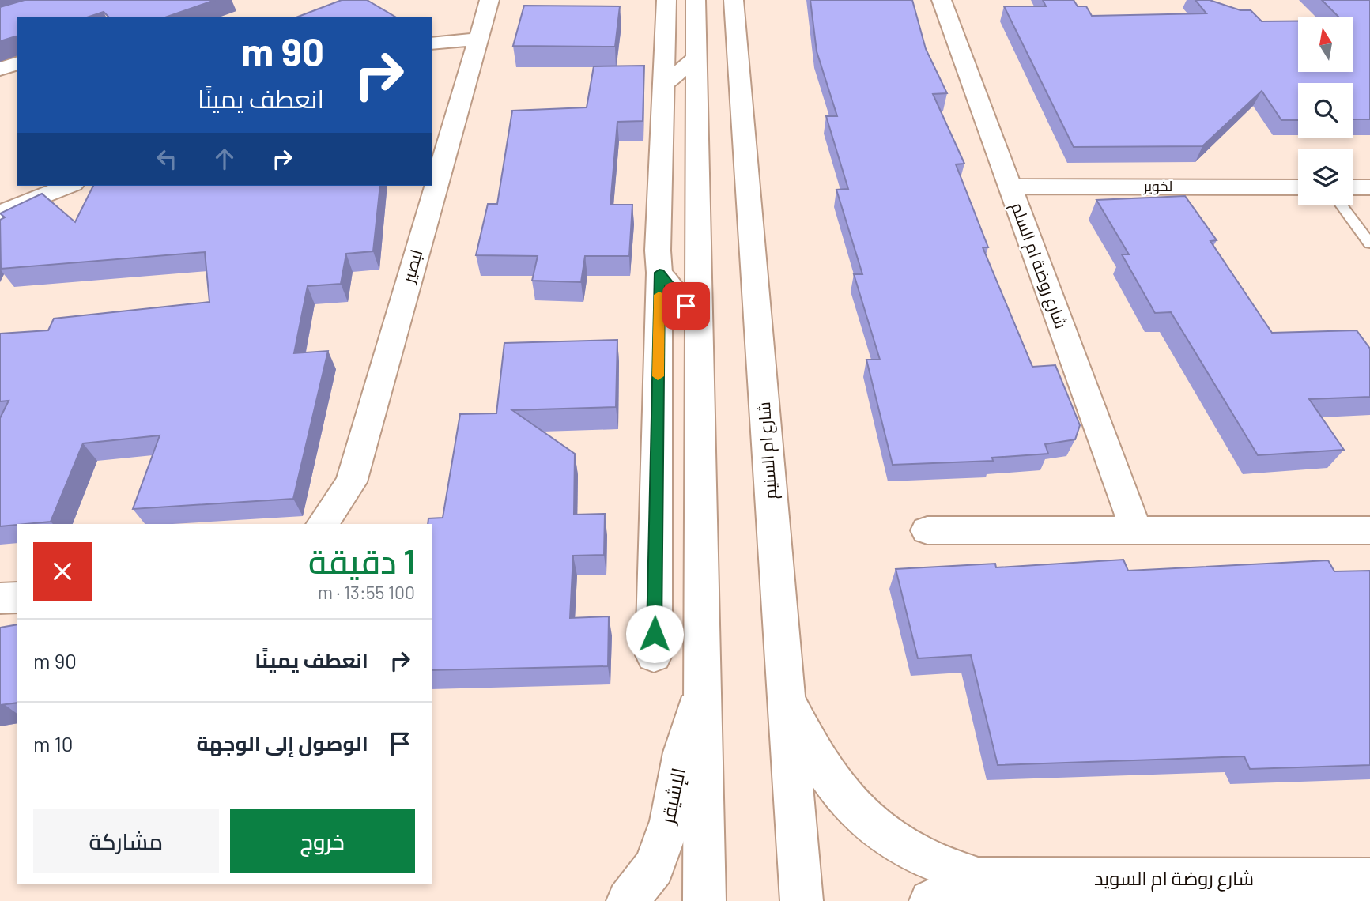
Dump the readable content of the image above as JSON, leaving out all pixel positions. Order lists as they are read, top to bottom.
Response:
{
  "streets": {
    "street": [
      "لخوير",
      "شارع روضة ام السلم",
      "لبصير",
      "شارع ام السنيم",
      "الإشيقر",
      "شارع روضة ام السويد"
    ]
  },
  "crossings": [
    ["لخوير", "شارع روضة ام السلم"],
    ["شارع ام السنيم", "شارع روضة ام السويد"]
  ],
  "north": "top",
  "page": {
    "turn": ["90 m", "انعطف يمينًا"],
    "heading": ["1 دقيقة", "100 m · 13:55"],
    "list": [
      {
        "name": "انعطف يمينًا",
        "value": "90 m"
      },
      {
        "name": "الوصول إلى الوجهة",
        "value": "10 m"
      }
    ],
    "buttons": ["خروج", "مشاركة"]
  }
}
